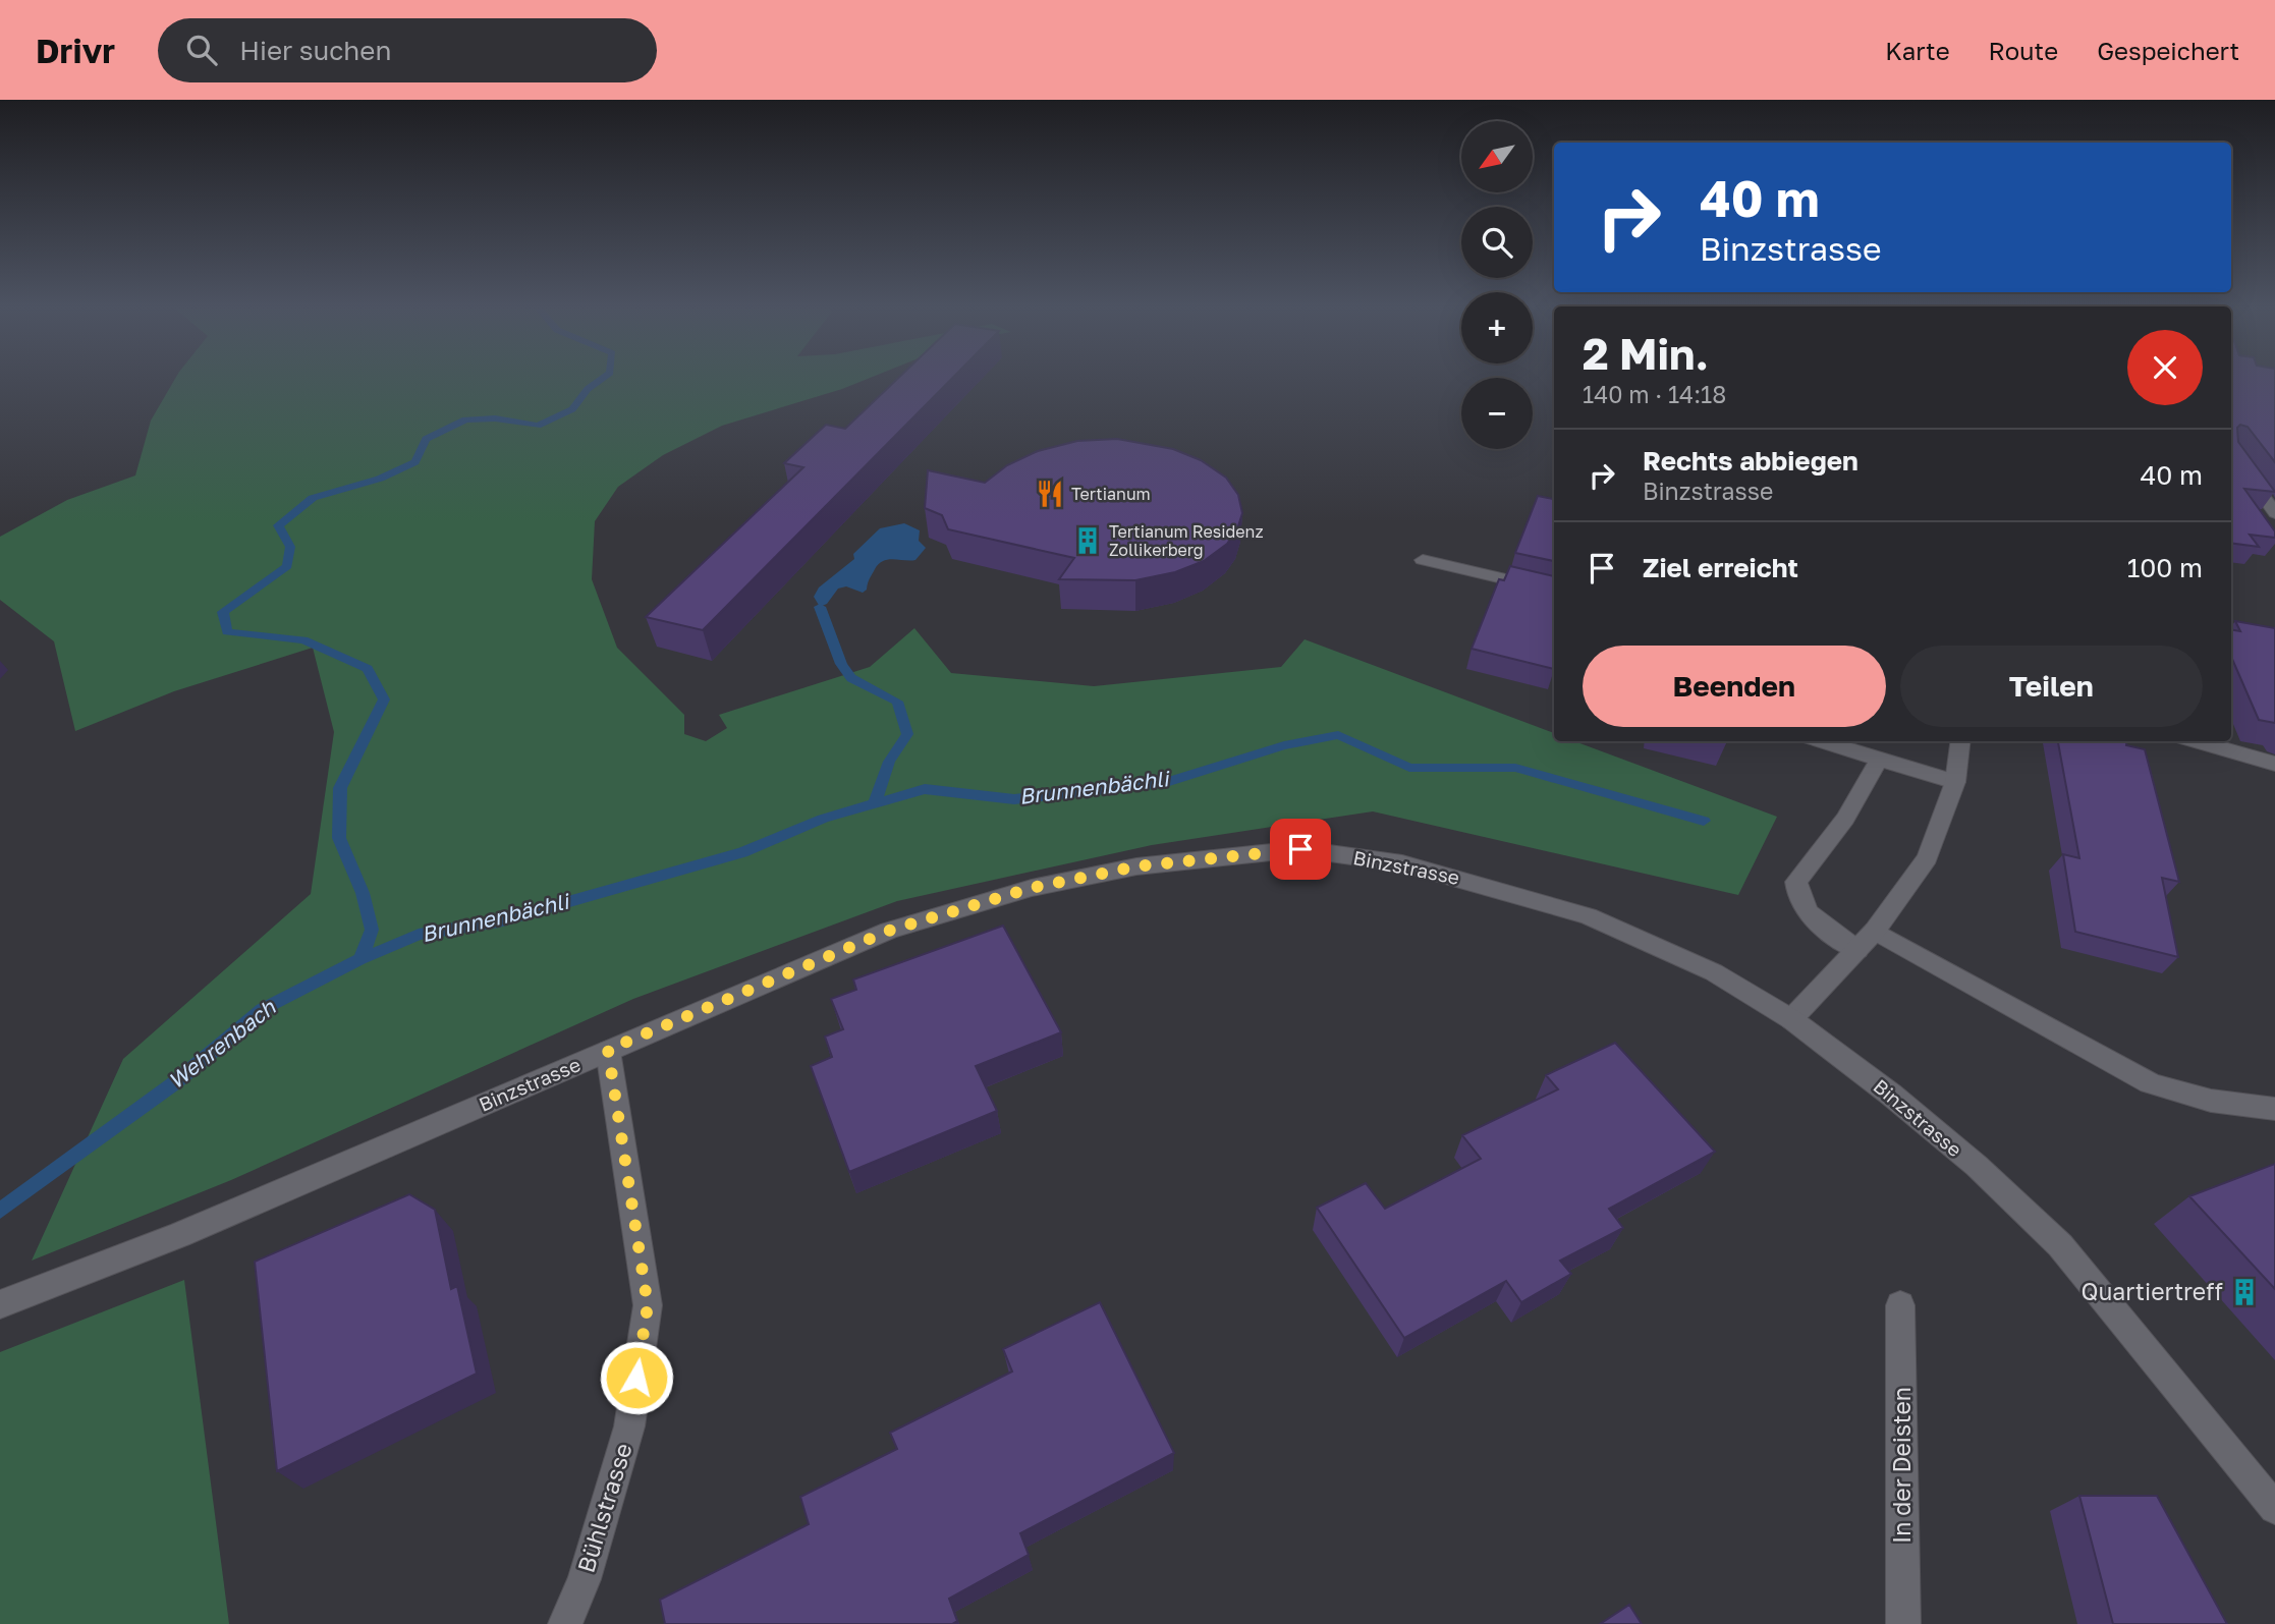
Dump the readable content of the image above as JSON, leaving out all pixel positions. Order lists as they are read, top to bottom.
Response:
{
  "streets": {
    "main road": ["Binzstrasse", "In der Deisten", "Bühlstrasse"]
  },
  "crossings": [
    ["Binzstrasse", "Bühlstrasse"]
  ],
  "water": ["Brunnenbächli", "Wehrenbach"],
  "places": {
    "restaurant": ["Tertianum"],
    "building": ["Tertianum Residenz Zollikerberg", "Quartiertreff"]
  },
  "north": "bottom left",
  "page": {
    "header": "Drivr",
    "search": "Hier suchen",
    "nav": ["Karte", "Route", "Gespeichert"],
    "map_buttons": ["+", "−"],
    "turn": ["40 m", "Binzstrasse"],
    "heading": ["2 Min.", "140 m · 14:18"],
    "list": [
      {
        "name": "Rechts abbiegen",
        "note": "Binzstrasse",
        "value": "40 m"
      },
      {
        "name": "Ziel erreicht",
        "value": "100 m"
      }
    ],
    "buttons": ["Beenden", "Teilen"]
  }
}
